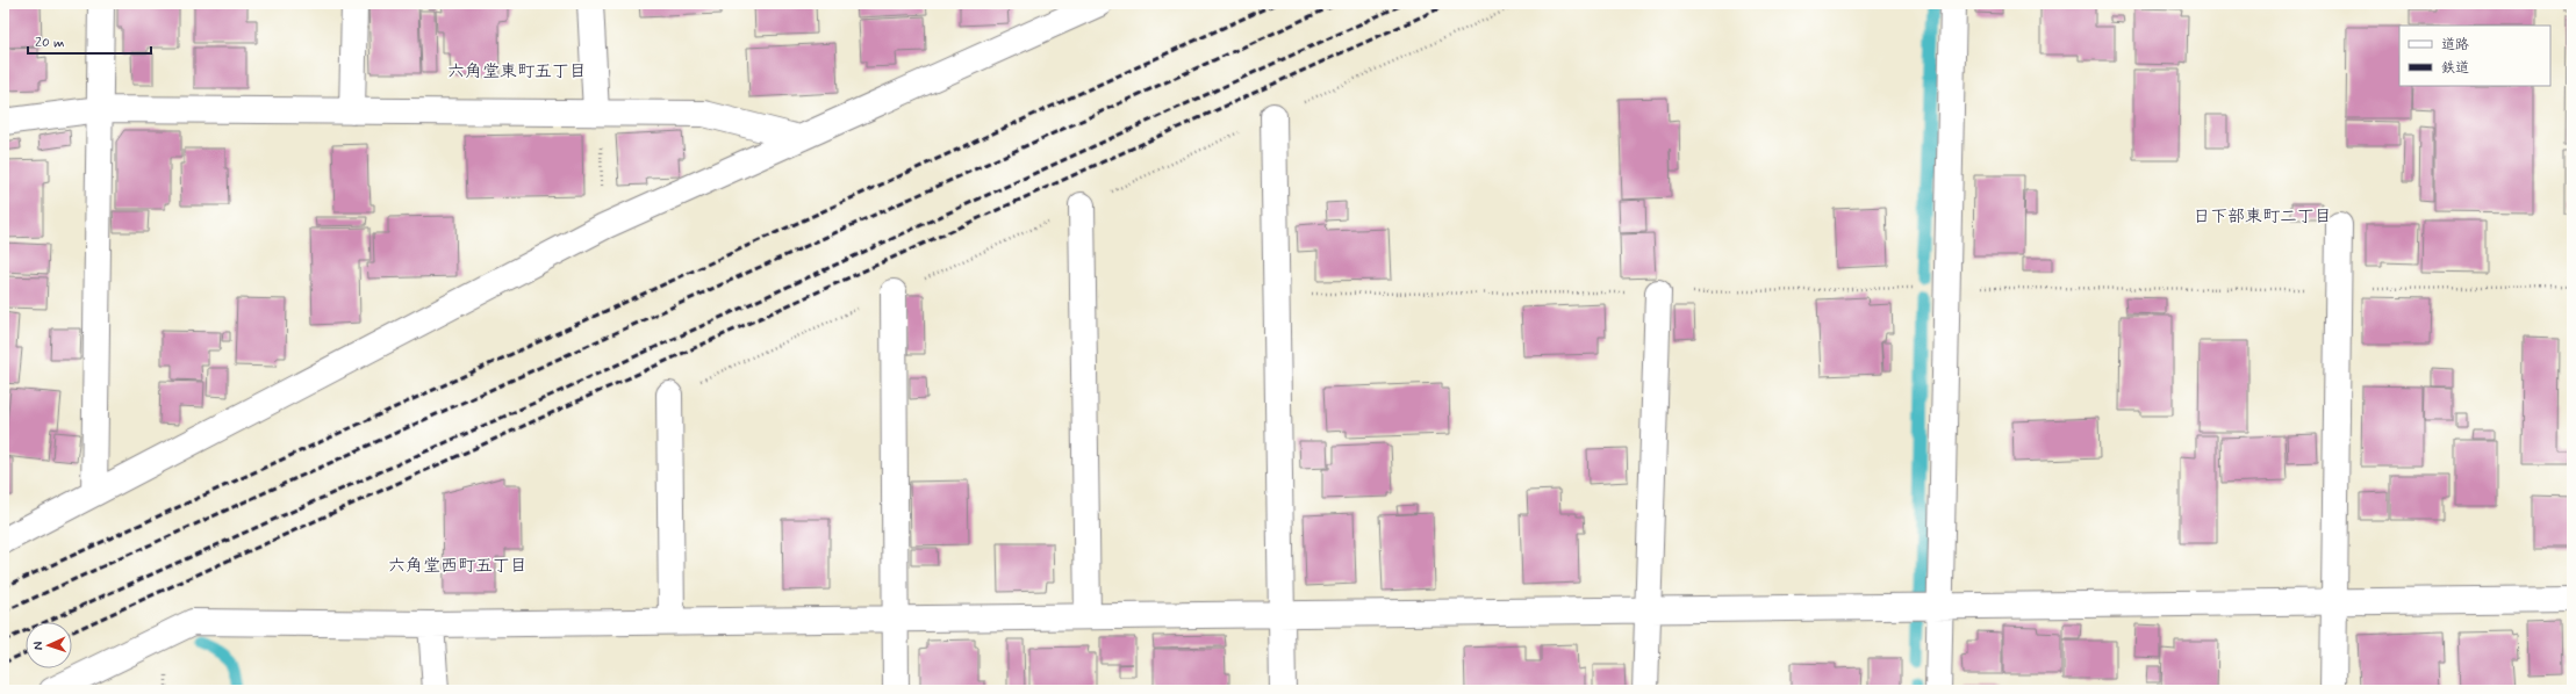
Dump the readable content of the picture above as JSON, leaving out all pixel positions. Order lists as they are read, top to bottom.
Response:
{
  "districts": ["六角堂東町五丁目", "日下部東町二丁目", "六角堂西町五丁目"],
  "legend": ["道路", "鉄道"],
  "scale_bar": "20 m",
  "north": "left"
}
